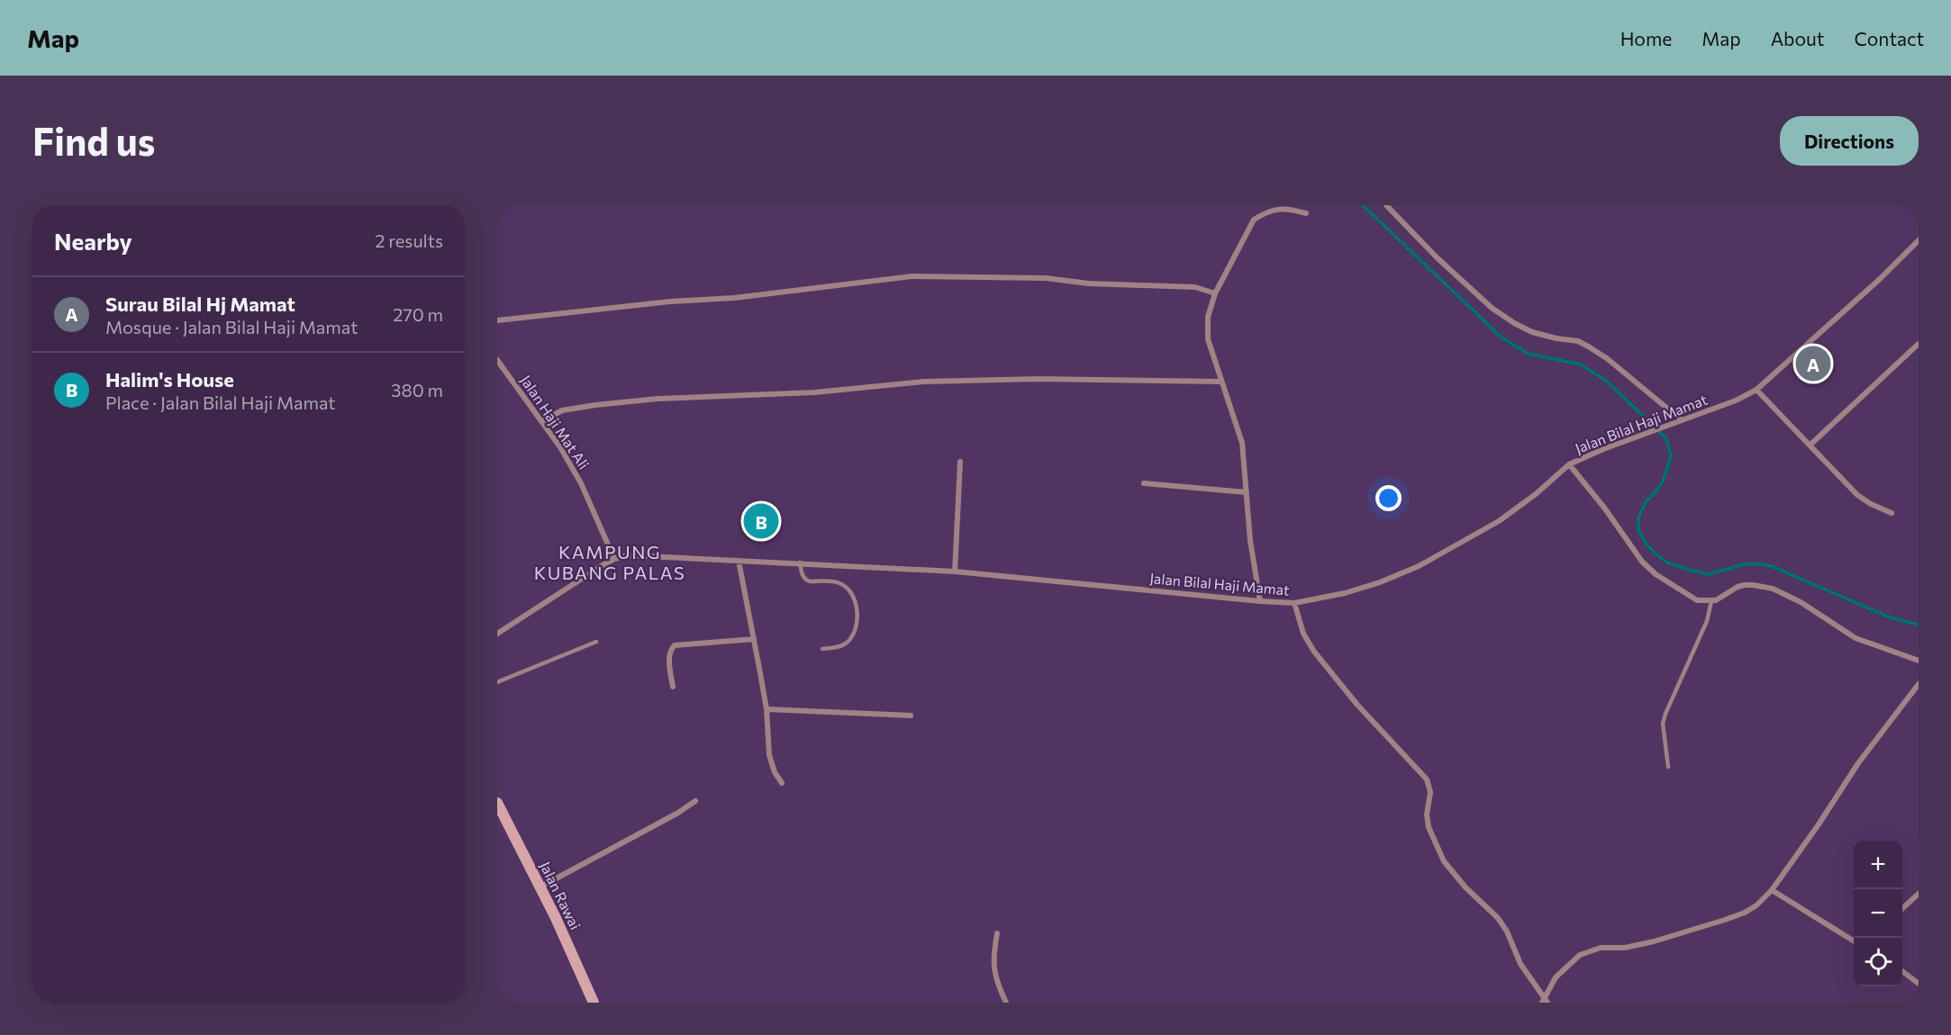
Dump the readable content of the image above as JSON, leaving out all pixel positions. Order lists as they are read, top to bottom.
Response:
{
  "streets": {
    "main road": ["Jalan Rawai"],
    "street": ["Jalan Haji Mat Ali", "Jalan Bilal Haji Mamat"]
  },
  "crossings": [
    ["Jalan Haji Mat Ali", "Jalan Bilal Haji Mamat"]
  ],
  "districts": ["KAMPUNG KUBANG PALAS"],
  "page": {
    "header": "Map",
    "nav": [
      "Home",
      "Map",
      "About",
      "Contact"
    ],
    "buttons": "Directions",
    "title": "Find us",
    "heading": ["Nearby", "2 results"],
    "list": [
      {
        "mark": "A",
        "name": "Surau Bilal Hj Mamat",
        "note": "Mosque · Jalan Bilal Haji Mamat",
        "value": "270 m"
      },
      {
        "mark": "B",
        "name": "Halim's House",
        "note": "Place · Jalan Bilal Haji Mamat",
        "value": "380 m"
      }
    ],
    "pins": ["A", "B"],
    "map_buttons": ["+", "−"]
  }
}
